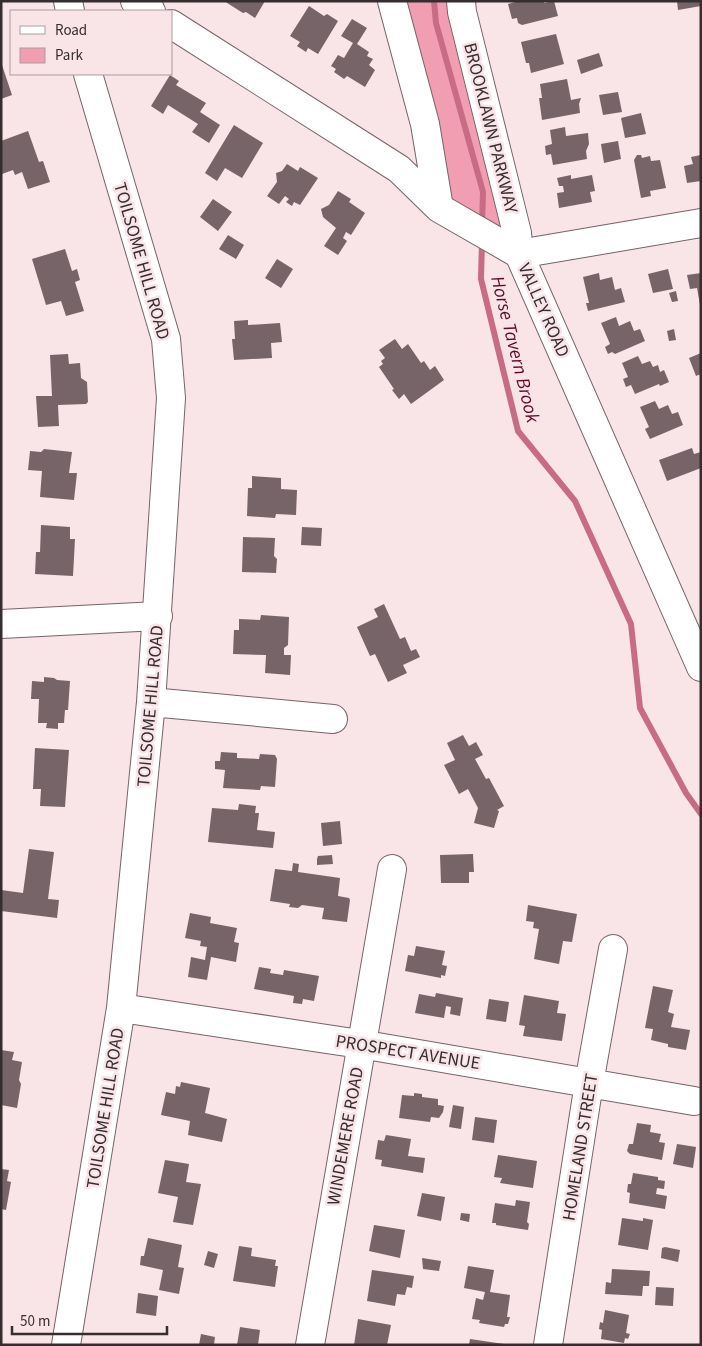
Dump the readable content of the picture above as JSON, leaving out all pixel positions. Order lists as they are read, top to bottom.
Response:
{
  "streets": {
    "street": [
      "BROOKLAWN PARKWAY",
      "TOILSOME HILL ROAD",
      "VALLEY ROAD",
      "PROSPECT AVENUE",
      "WINDEMERE ROAD",
      "HOMELAND STREET"
    ]
  },
  "crossings": [
    ["BROOKLAWN PARKWAY", "VALLEY ROAD"],
    ["TOILSOME HILL ROAD", "PROSPECT AVENUE"],
    ["PROSPECT AVENUE", "WINDEMERE ROAD"],
    ["PROSPECT AVENUE", "HOMELAND STREET"]
  ],
  "water": ["Horse Tavern Brook"],
  "legend": ["Road", "Park"],
  "scale_bar": "50 m"
}
